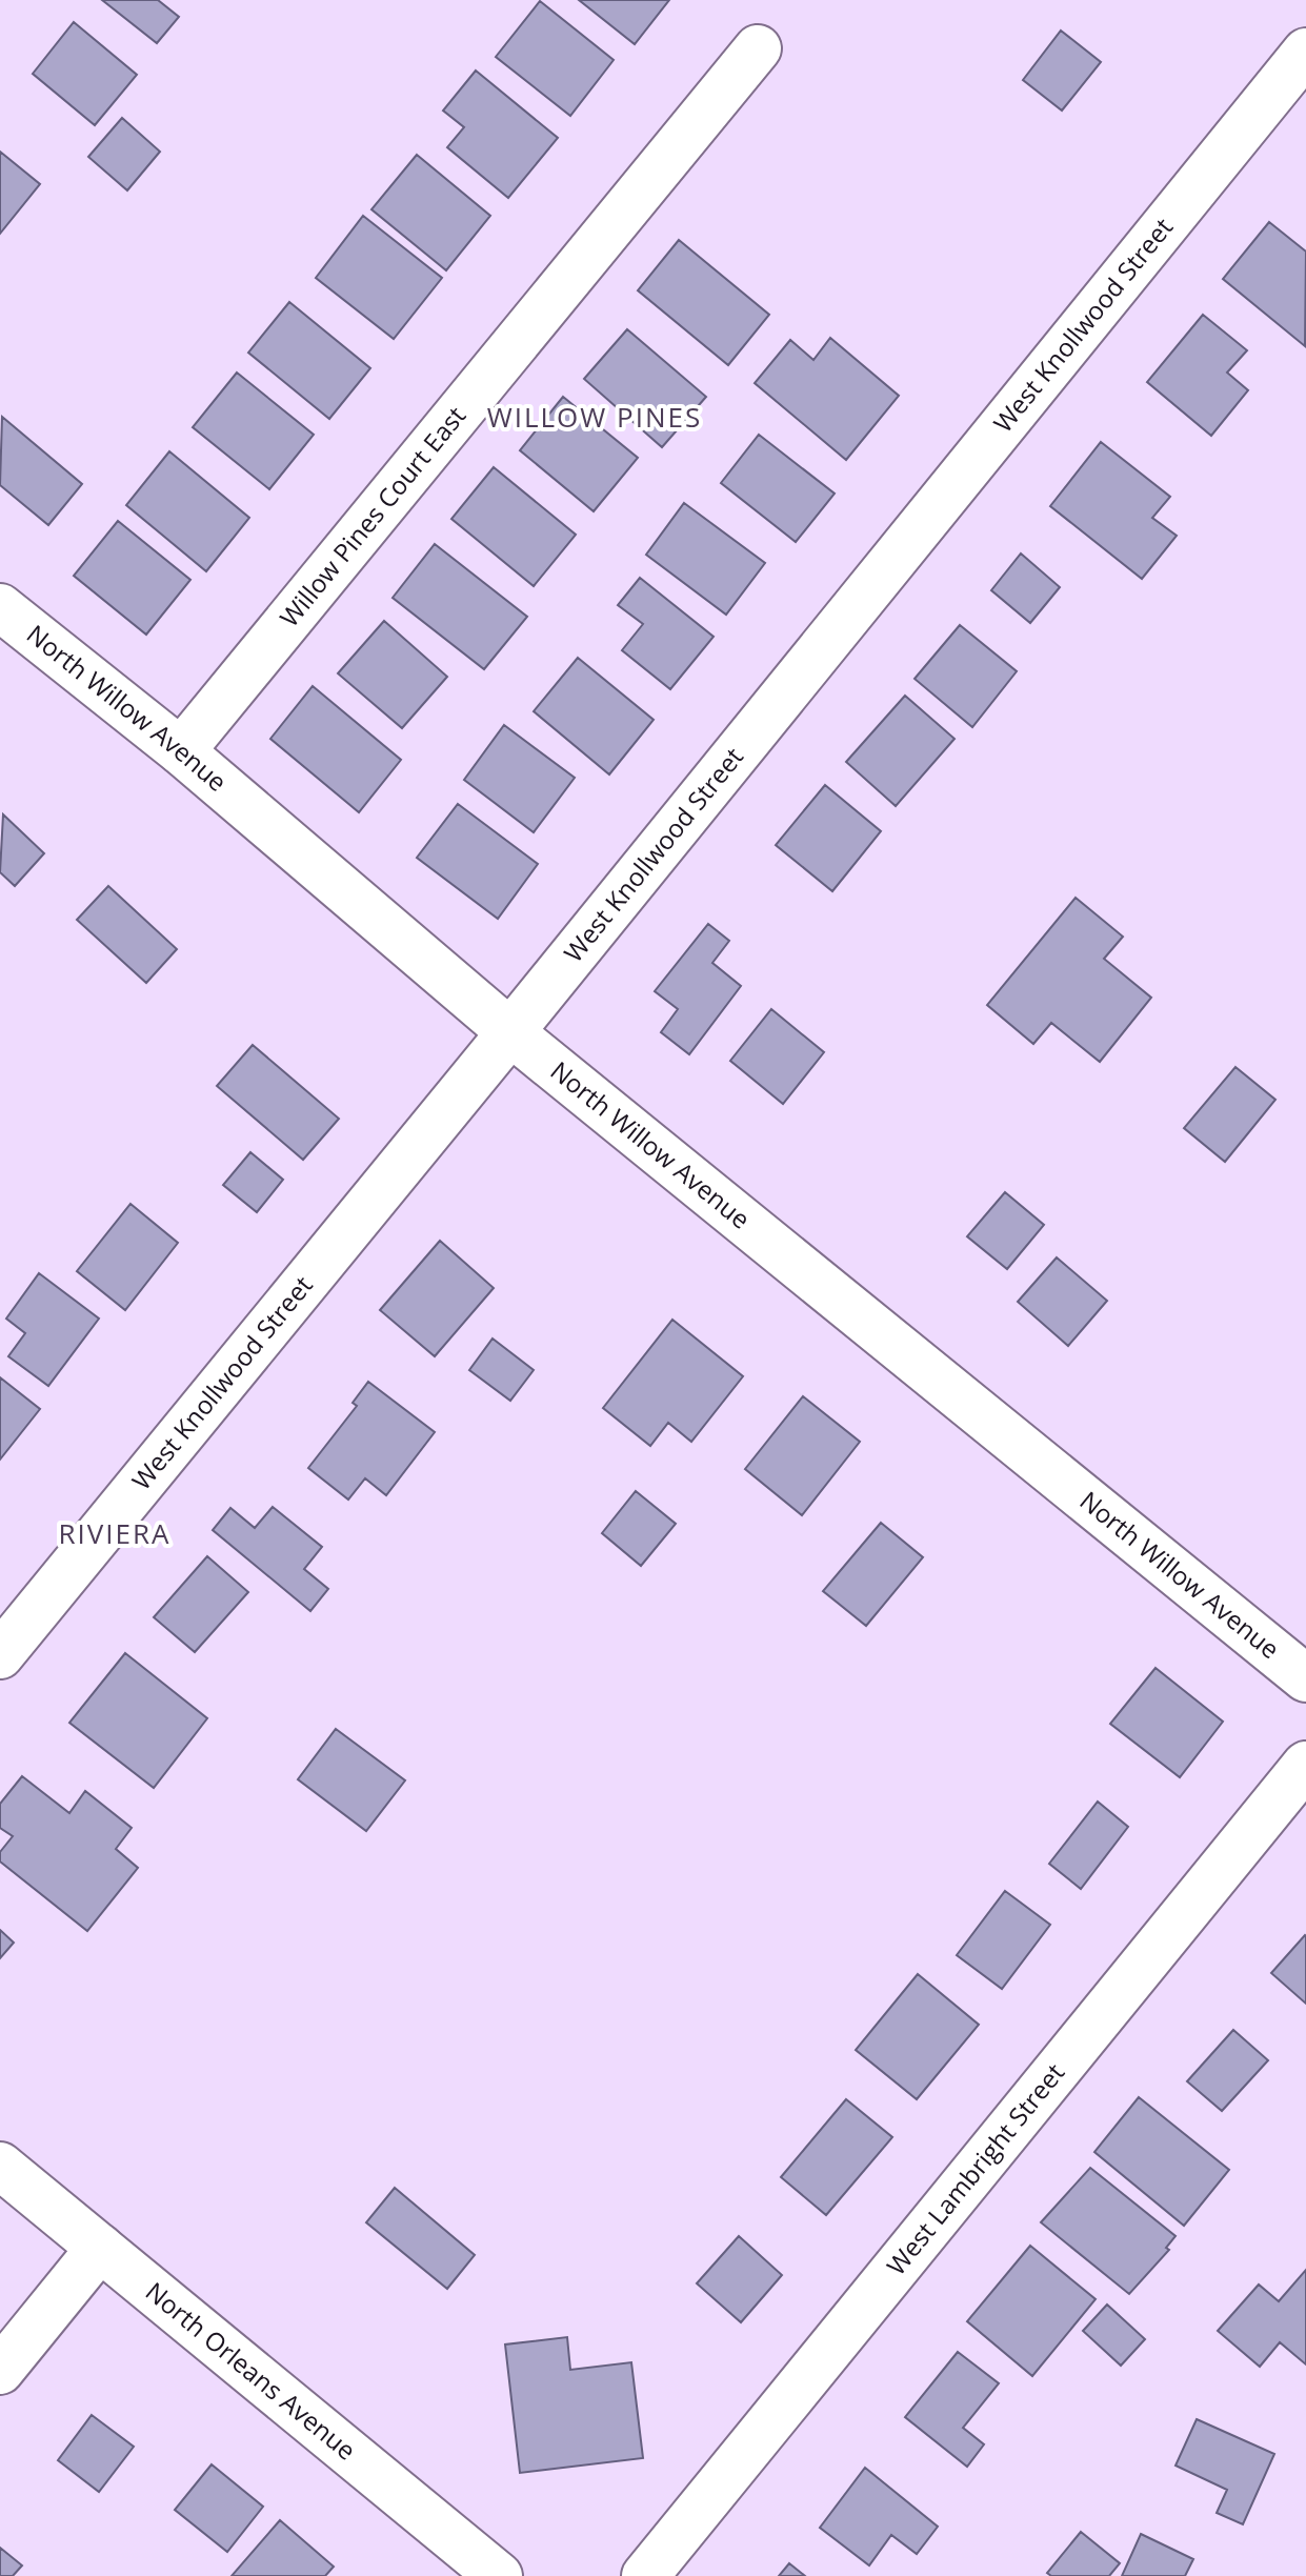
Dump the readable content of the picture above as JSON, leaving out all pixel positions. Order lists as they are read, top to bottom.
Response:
{
  "streets": {
    "street": [
      "West Knollwood Street",
      "Willow Pines Court East",
      "North Willow Avenue",
      "West Lambright Street",
      "North Orleans Avenue"
    ]
  },
  "crossings": [
    ["West Knollwood Street", "North Willow Avenue"],
    ["Willow Pines Court East", "North Willow Avenue"]
  ],
  "districts": ["WILLOW PINES", "RIVIERA"]
}
